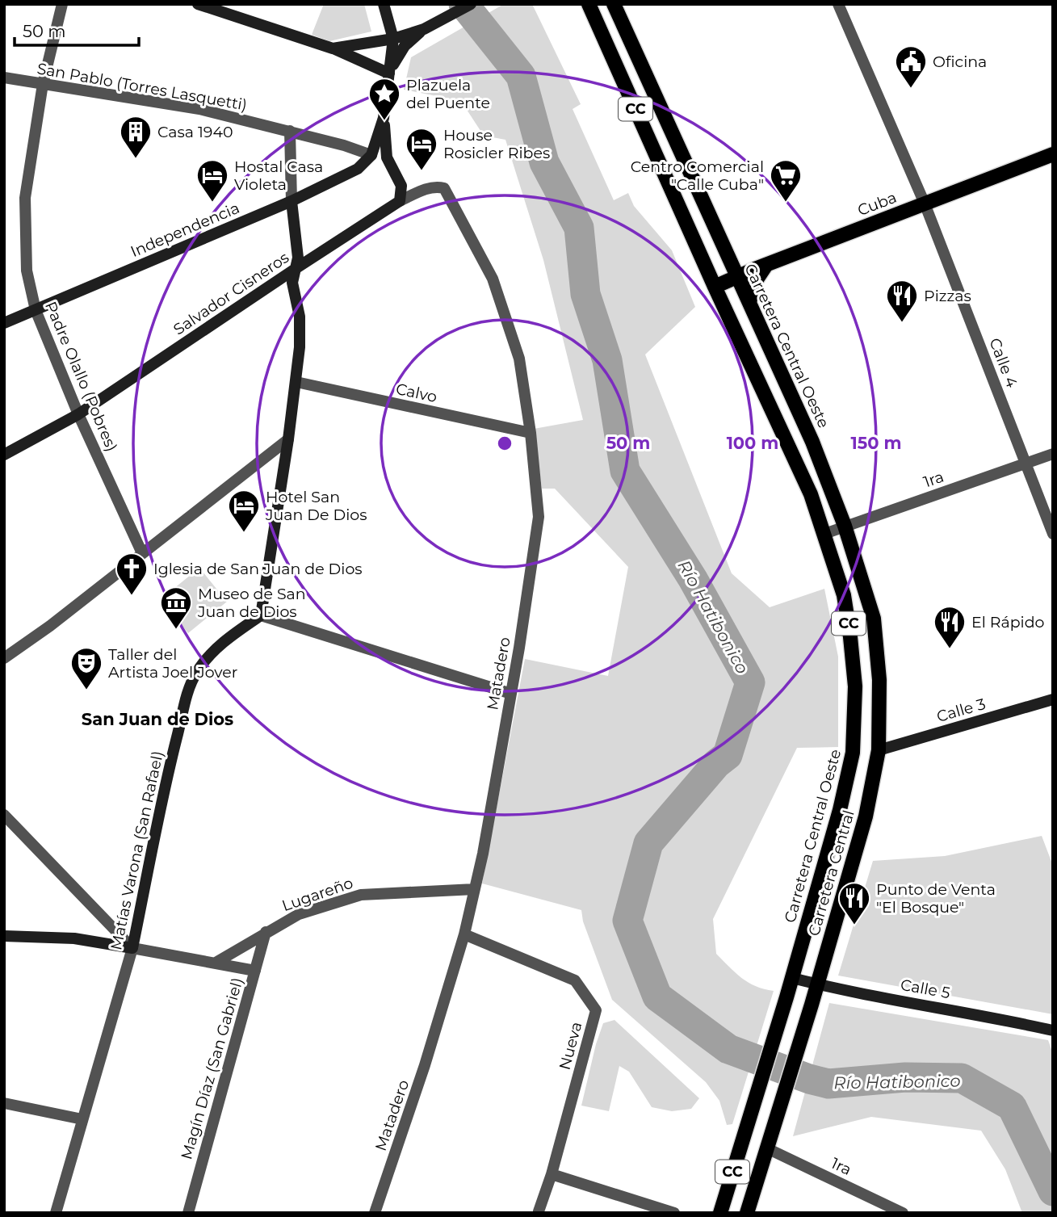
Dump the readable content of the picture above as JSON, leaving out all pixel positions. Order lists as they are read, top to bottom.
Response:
{
  "streets": {
    "main road": [
      "CC",
      "Cuba",
      "Carretera Central Oeste",
      "Carretera Central"
    ],
    "street": [
      "San Pablo (Torres Lasquetti)",
      "Independencia",
      "Salvador Cisneros",
      "Calle 4",
      "Padre Olallo (Pobres)",
      "Calvo",
      "1ra",
      "Matadero",
      "Calle 3",
      "Matías Varona (San Rafael)",
      "Lugareño",
      "Calle 5",
      "Nueva",
      "Magín Díaz (San Gabriel)"
    ]
  },
  "crossings": [
    ["San Pablo (Torres Lasquetti)", "Independencia"],
    ["San Pablo (Torres Lasquetti)", "Padre Olallo (Pobres)"],
    ["CC", "Cuba"],
    ["CC", "Carretera Central Oeste"],
    ["CC", "1ra"],
    ["CC", "Carretera Central"],
    ["CC", "Calle 5"],
    ["Cuba", "Carretera Central Oeste"],
    ["Cuba", "Calle 4"],
    ["Independencia", "Padre Olallo (Pobres)"],
    ["Salvador Cisneros", "Padre Olallo (Pobres)"],
    ["Salvador Cisneros", "Matadero"],
    ["Carretera Central Oeste", "1ra"],
    ["Carretera Central Oeste", "Calle 3"],
    ["Carretera Central Oeste", "Carretera Central"],
    ["Carretera Central Oeste", "Calle 5"],
    ["Calle 4", "1ra"],
    ["Calvo", "Matadero"],
    ["1ra", "Carretera Central"],
    ["Matadero", "Lugareño"],
    ["Matadero", "Nueva"],
    ["Calle 3", "Carretera Central"],
    ["Carretera Central", "Calle 5"],
    ["Lugareño", "Magín Díaz (San Gabriel)"]
  ],
  "districts": ["San Juan de Dios"],
  "water": ["Río Hatibonico"],
  "places": {
    "public building": ["Oficina"],
    "place": ["Plazuela del Puente"],
    "building": ["Casa 1940"],
    "hotel": ["House Rosicler Ribes", "Hostal Casa Violeta", "Hotel San Juan De Dios"],
    "supermarket": ["Centro Comercial \"Calle Cuba\""],
    "restaurant": ["Pizzas", "El Rápido", "Punto de Venta \"El Bosque\""],
    "church": ["Iglesia de San Juan de Dios"],
    "museum": ["Museo de San Juan de Dios"],
    "theatre": ["Taller del Artista Joel Jover"]
  },
  "scale_bar": "50 m",
  "rings": ["50 m", "100 m", "150 m"]
}
